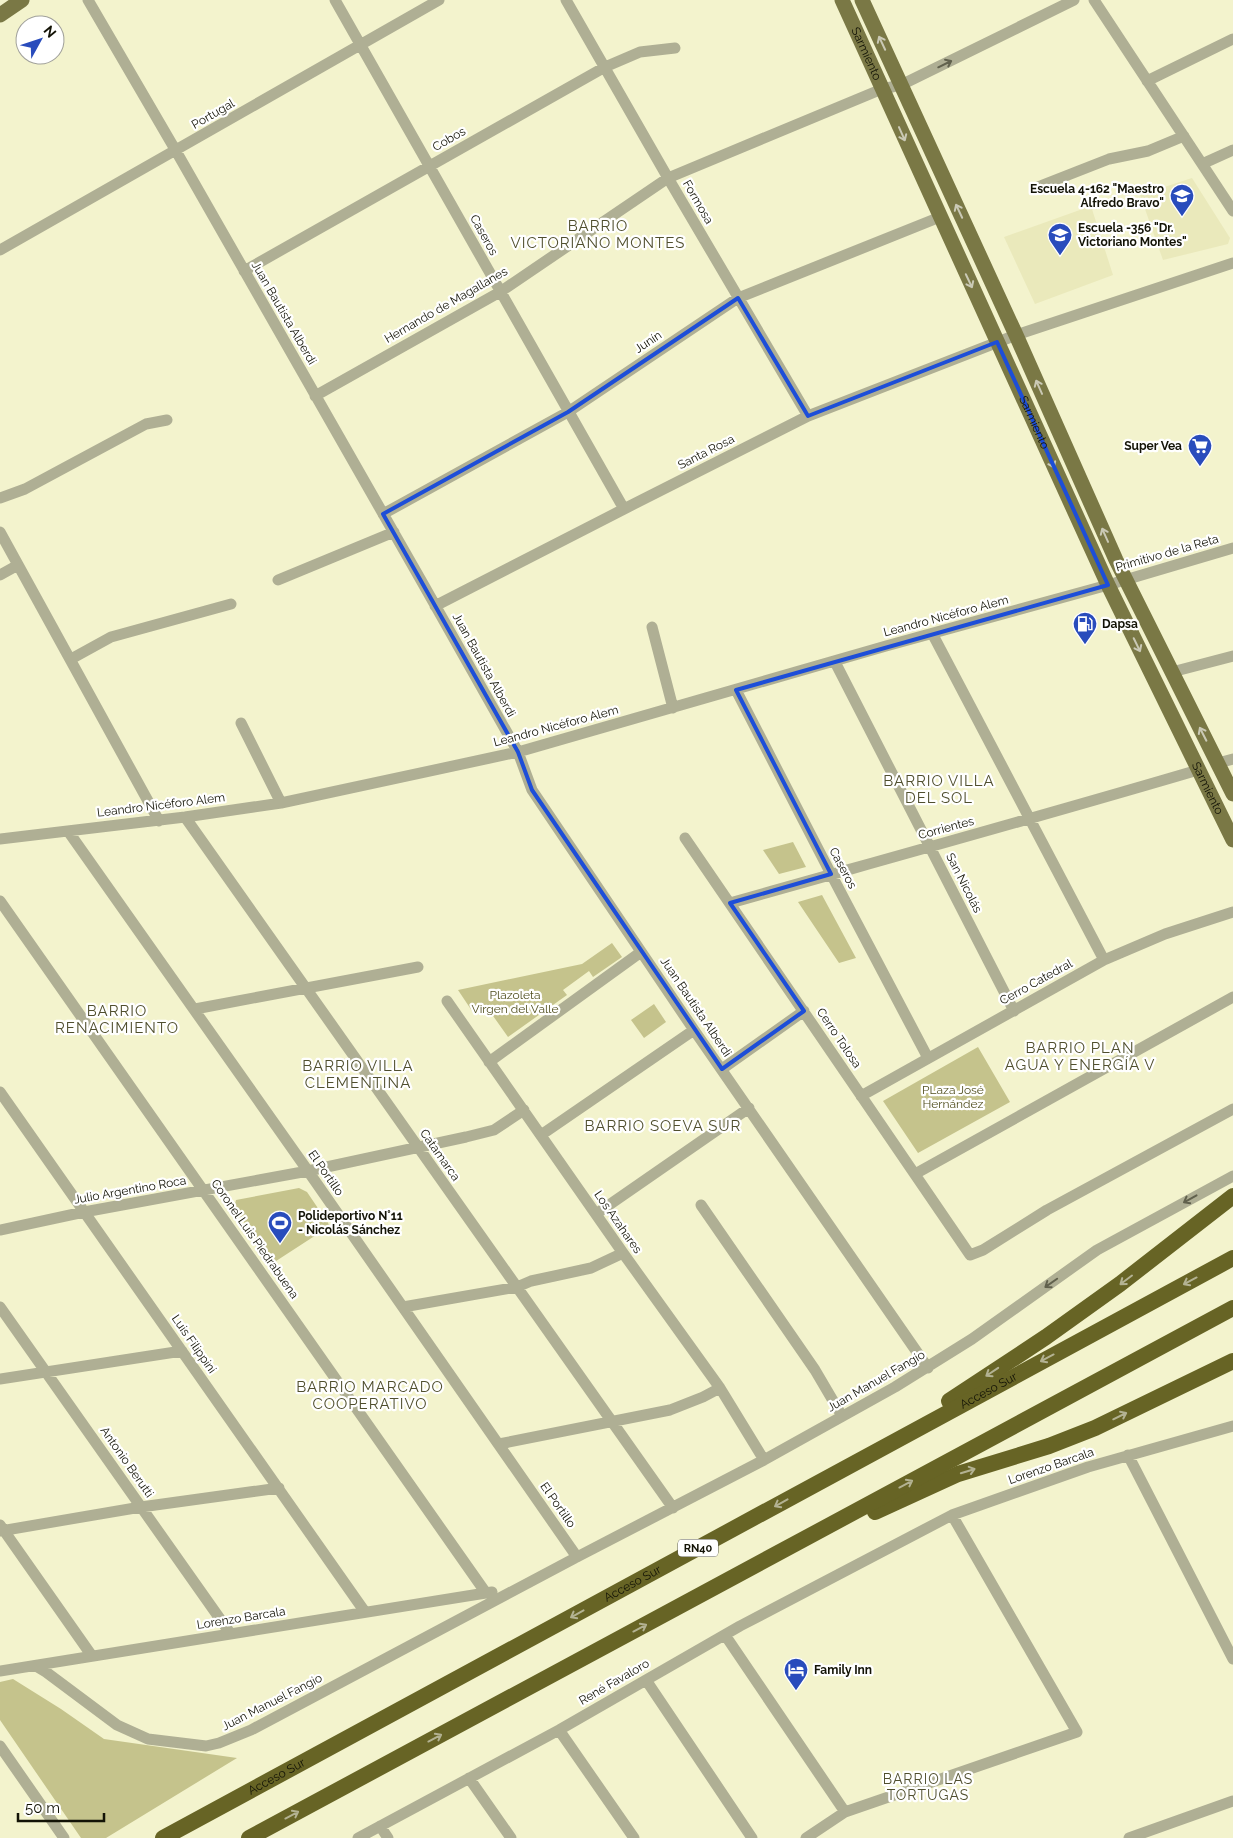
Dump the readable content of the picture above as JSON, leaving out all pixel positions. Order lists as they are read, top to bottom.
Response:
{
  "streets": {
    "highway": ["Acceso Sur", "RN40"],
    "main road": ["Sarmiento"],
    "street": [
      "Portugal",
      "Cobos",
      "Formosa",
      "Caseros",
      "Hernando de Magallanes",
      "Juan Bautista Alberdi",
      "Junín",
      "Santa Rosa",
      "Primitivo de la Reta",
      "Leandro Nicéforo Alem",
      "Corrientes",
      "San Nicolás",
      "Cerro Catedral",
      "Cerro Tolosa",
      "Catamarca",
      "El Portillo",
      "Julio Argentino Roca",
      "Los Azahares",
      "Coronel Luis Piedrabuena",
      "Luis Filippini",
      "Juan Manuel Fangio",
      "Antonio Berutti",
      "Lorenzo Barcala",
      "René Favaloro"
    ]
  },
  "crossings": [
    ["Sarmiento", "Hernando de Magallanes"],
    ["Sarmiento", "Junín"],
    ["Sarmiento", "Santa Rosa"],
    ["Sarmiento", "Primitivo de la Reta"],
    ["Sarmiento", "Leandro Nicéforo Alem"],
    ["Sarmiento", "Corrientes"],
    ["Portugal", "Caseros"],
    ["Portugal", "Juan Bautista Alberdi"],
    ["Cobos", "Formosa"],
    ["Cobos", "Caseros"],
    ["Cobos", "Juan Bautista Alberdi"],
    ["Formosa", "Hernando de Magallanes"],
    ["Formosa", "Junín"],
    ["Formosa", "Santa Rosa"],
    ["Caseros", "Hernando de Magallanes"],
    ["Caseros", "Junín"],
    ["Caseros", "Santa Rosa"],
    ["Caseros", "Leandro Nicéforo Alem"],
    ["Caseros", "Corrientes"],
    ["Caseros", "Cerro Catedral"],
    ["Hernando de Magallanes", "Juan Bautista Alberdi"],
    ["Juan Bautista Alberdi", "Junín"],
    ["Juan Bautista Alberdi", "Santa Rosa"],
    ["Juan Bautista Alberdi", "Leandro Nicéforo Alem"],
    ["Juan Bautista Alberdi", "Juan Manuel Fangio"],
    ["Primitivo de la Reta", "Leandro Nicéforo Alem"],
    ["Leandro Nicéforo Alem", "San Nicolás"],
    ["Leandro Nicéforo Alem", "Catamarca"],
    ["Leandro Nicéforo Alem", "El Portillo"],
    ["Corrientes", "San Nicolás"],
    ["Corrientes", "Cerro Tolosa"],
    ["San Nicolás", "Cerro Catedral"],
    ["Cerro Catedral", "Cerro Tolosa"],
    ["Catamarca", "Julio Argentino Roca"],
    ["Catamarca", "Juan Manuel Fangio"],
    ["El Portillo", "Julio Argentino Roca"],
    ["El Portillo", "Juan Manuel Fangio"],
    ["Julio Argentino Roca", "Los Azahares"],
    ["Julio Argentino Roca", "Coronel Luis Piedrabuena"],
    ["Julio Argentino Roca", "Luis Filippini"],
    ["Los Azahares", "Juan Manuel Fangio"],
    ["Coronel Luis Piedrabuena", "Juan Manuel Fangio"],
    ["Coronel Luis Piedrabuena", "Lorenzo Barcala"],
    ["Luis Filippini", "Lorenzo Barcala"],
    ["Juan Manuel Fangio", "Lorenzo Barcala"],
    ["Antonio Berutti", "Lorenzo Barcala"],
    ["Lorenzo Barcala", "René Favaloro"]
  ],
  "districts": [
    "BARRIO VICTORIANO MONTES",
    "BARRIO VILLA DEL SOL",
    "BARRIO RENACIMIENTO",
    "BARRIO PLAN AGUA Y ENERGÍA V",
    "BARRIO VILLA CLEMENTINA",
    "BARRIO SOEVA SUR",
    "BARRIO MARCADO COOPERATIVO",
    "BARRIO LAS TORTUGAS"
  ],
  "parks": ["Plazoleta Virgen del Valle", "PLaza José Hernández"],
  "places": {
    "school or university": ["Escuela 4-162 \"Maestro Alfredo Bravo\"", "Escuela -356 \"Dr. Victoriano Montes\""],
    "supermarket": ["Super Vea"],
    "fuel station": ["Dapsa"],
    "sports": ["Polideportivo N°11 - Nicolás Sánchez"],
    "hotel": ["Family Inn"]
  },
  "scale_bar": "50 m",
  "north": "top right"
}
